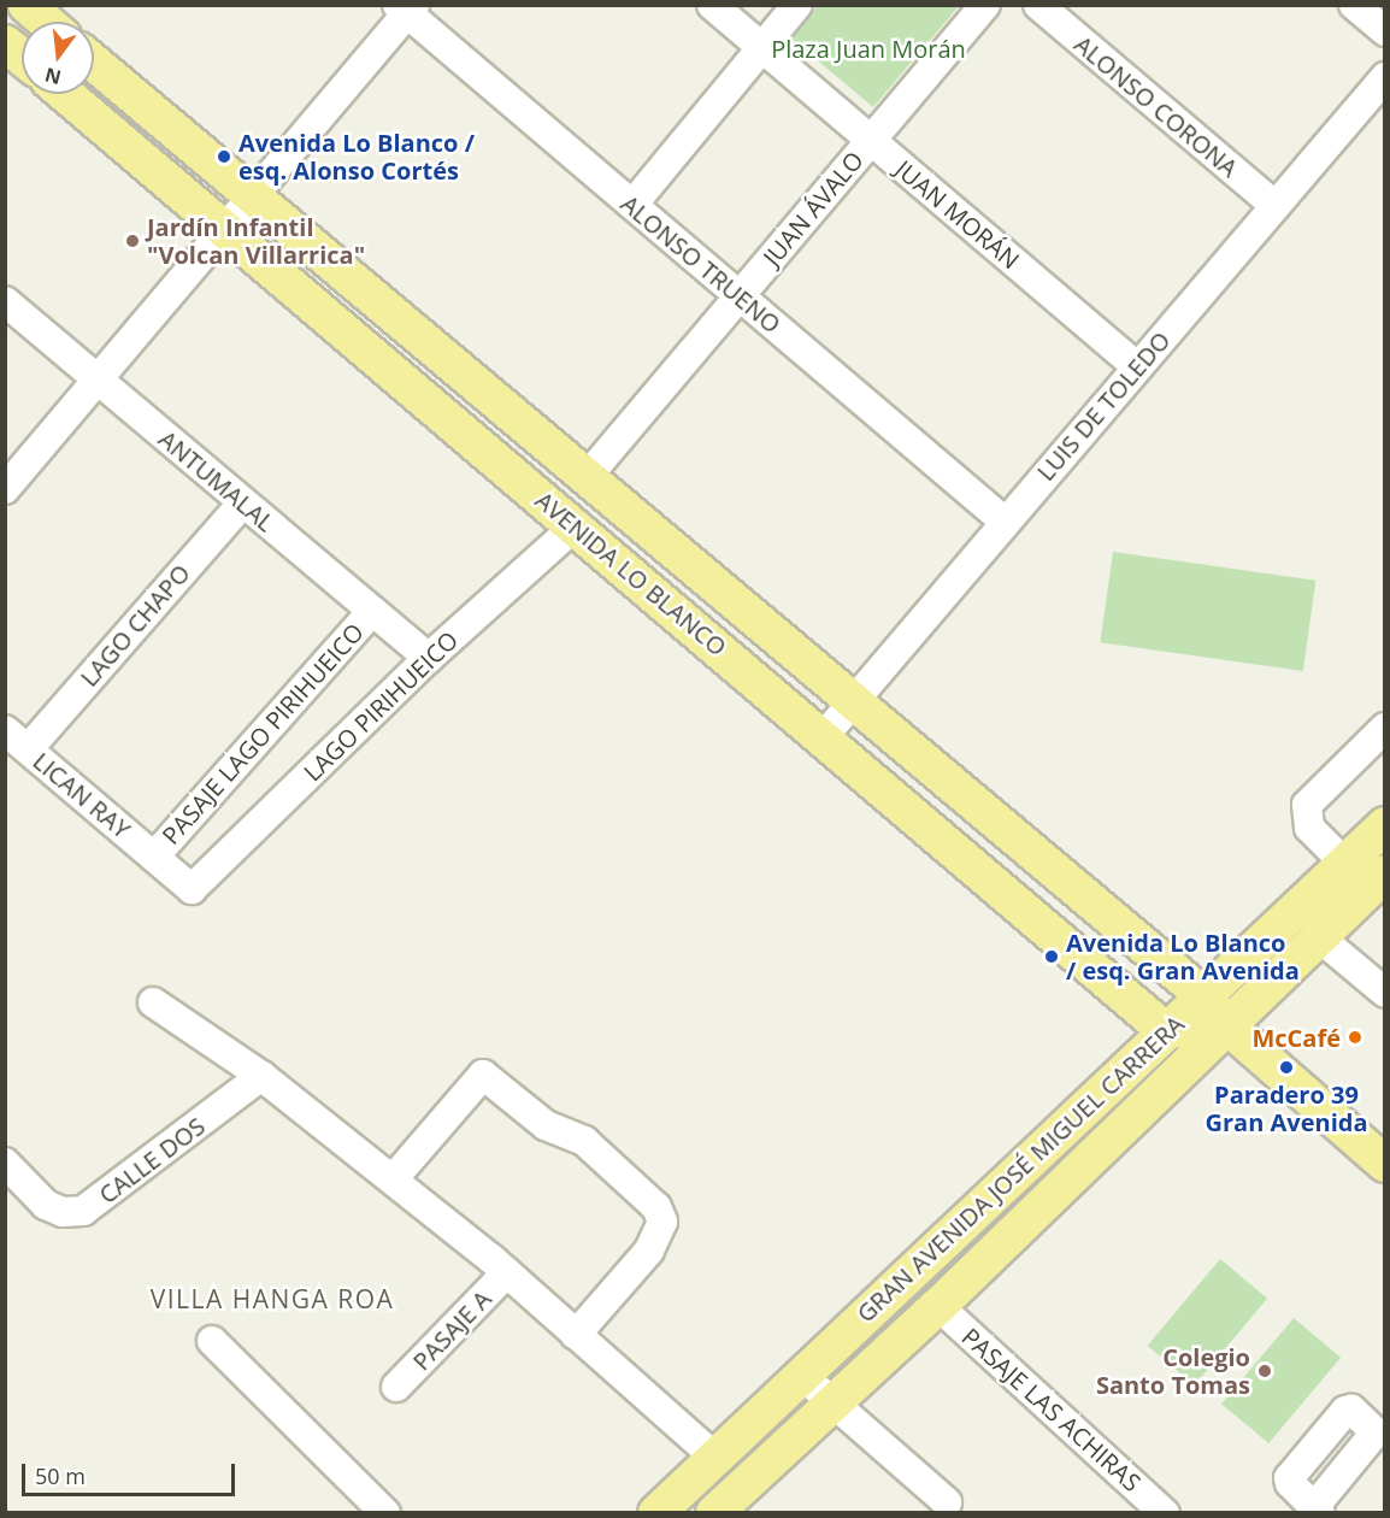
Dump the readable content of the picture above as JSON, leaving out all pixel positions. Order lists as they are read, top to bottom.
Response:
{
  "streets": {
    "main road": ["AVENIDA LO BLANCO", "GRAN AVENIDA JOSÉ MIGUEL CARRERA"],
    "street": [
      "ALONSO CORONA",
      "JUAN ÁVALO",
      "JUAN MORÁN",
      "ALONSO TRUENO",
      "LUIS DE TOLEDO",
      "ANTUMALAL",
      "LAGO CHAPO",
      "LAGO PIRIHUEICO",
      "PASAJE LAGO PIRIHUEICO",
      "LICAN RAY",
      "CALLE DOS",
      "PASAJE A",
      "PASAJE LAS ACHIRAS"
    ]
  },
  "crossings": [
    ["ALONSO CORONA", "LUIS DE TOLEDO"],
    ["JUAN ÁVALO", "JUAN MORÁN"],
    ["JUAN ÁVALO", "ALONSO TRUENO"],
    ["JUAN ÁVALO", "AVENIDA LO BLANCO"],
    ["JUAN MORÁN", "LUIS DE TOLEDO"],
    ["ALONSO TRUENO", "LUIS DE TOLEDO"],
    ["LUIS DE TOLEDO", "AVENIDA LO BLANCO"],
    ["ANTUMALAL", "LAGO CHAPO"],
    ["ANTUMALAL", "LAGO PIRIHUEICO"],
    ["ANTUMALAL", "PASAJE LAGO PIRIHUEICO"],
    ["AVENIDA LO BLANCO", "LAGO PIRIHUEICO"],
    ["AVENIDA LO BLANCO", "GRAN AVENIDA JOSÉ MIGUEL CARRERA"],
    ["LAGO CHAPO", "LICAN RAY"],
    ["LAGO PIRIHUEICO", "LICAN RAY"],
    ["PASAJE LAGO PIRIHUEICO", "LICAN RAY"],
    ["GRAN AVENIDA JOSÉ MIGUEL CARRERA", "PASAJE LAS ACHIRAS"]
  ],
  "districts": ["VILLA HANGA ROA"],
  "parks": ["Plaza Juan Morán"],
  "places": [
    "Avenida Lo Blanco / esq. Alonso Cortés",
    "Jardín Infantil \"Volcan Villarrica\"",
    "Avenida Lo Blanco / esq. Gran Avenida",
    "McCafé",
    "Paradero 39 Gran Avenida",
    "Colegio Santo Tomas"
  ],
  "scale_bar": "50 m",
  "north": "bottom"
}
